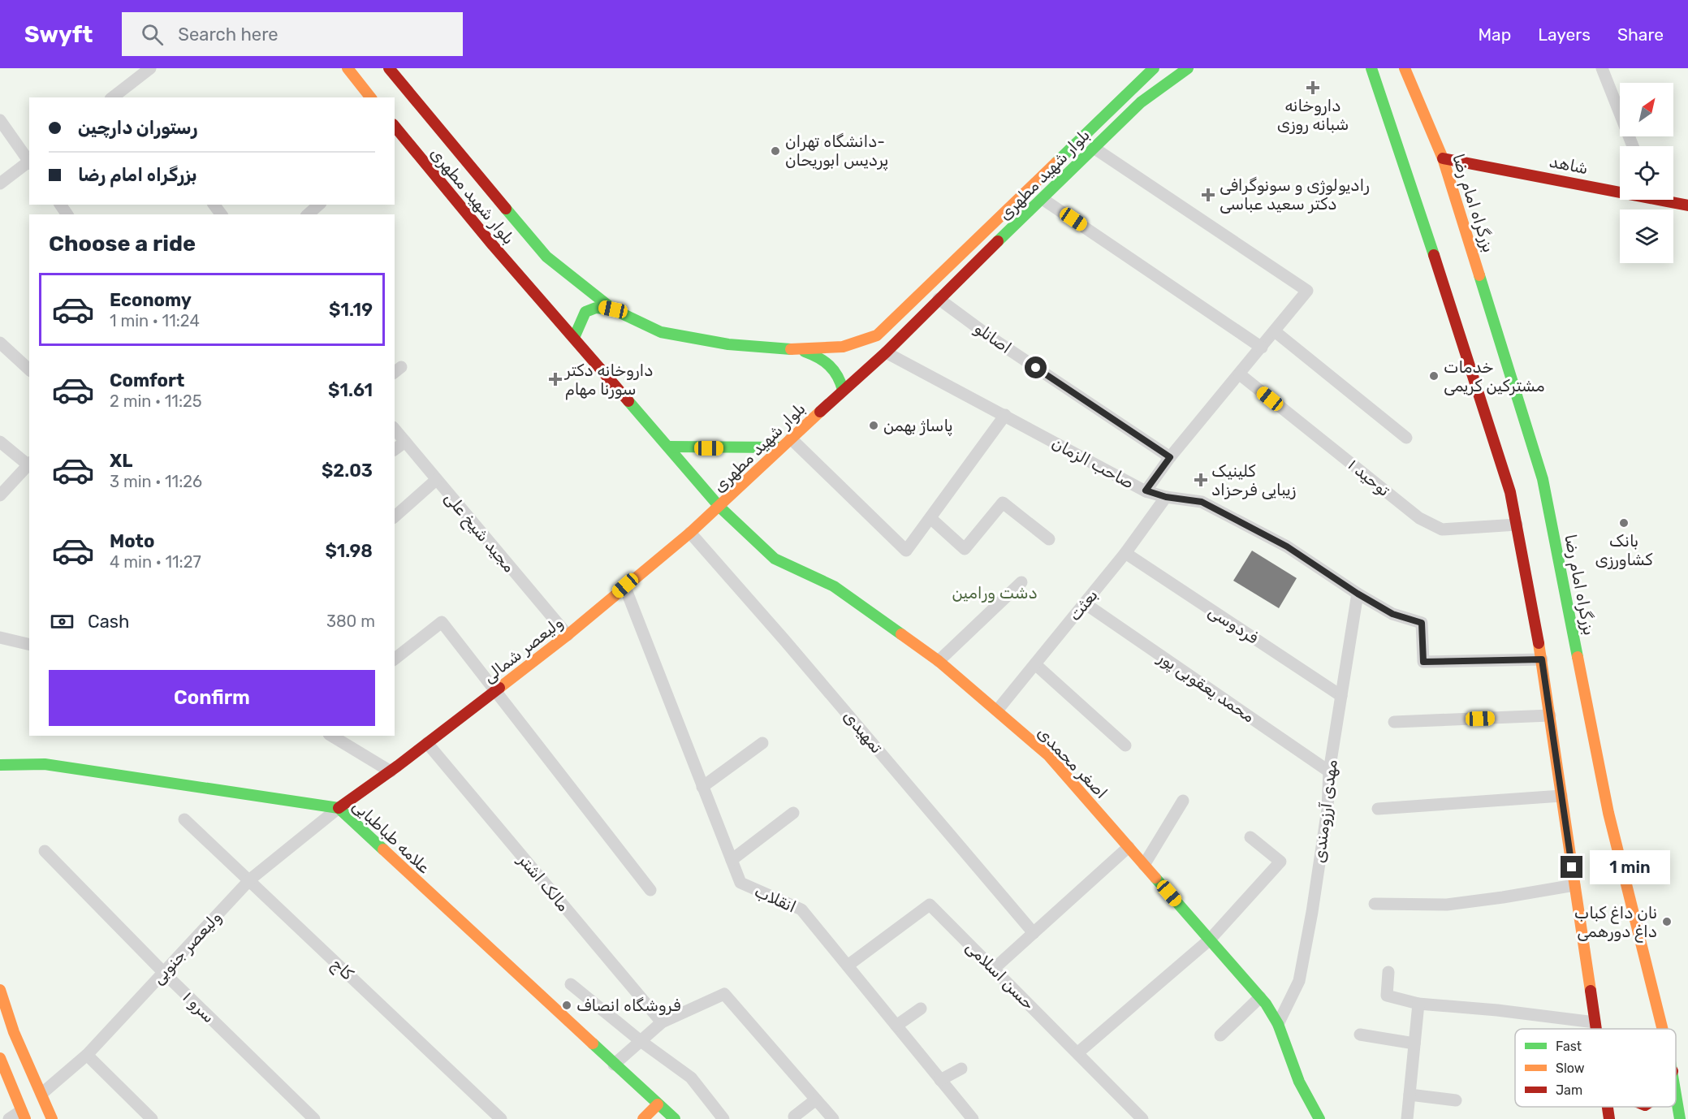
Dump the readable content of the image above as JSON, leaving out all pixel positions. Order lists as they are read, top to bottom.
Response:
{
  "streets": {
    "main road": [
      "شاهد",
      "بلوار شهید مطهری",
      "بزرگراه امام رضا",
      "ولیعصر شمالی",
      "اصغر محمدی",
      "علامه طباطبایی"
    ],
    "street": [
      "اصانلو",
      "صاحب الزمان",
      "توحید ۱",
      "مجید شیخ علی",
      "بعثت",
      "فردوسی",
      "محمد یعقوبی پور",
      "تمهیدی",
      "مهدی آرزومندی",
      "مالک اشتر",
      "انقلاب",
      "ولیعصر جنوبی",
      "کاج",
      "حسن اسلامی",
      "سرو ۱"
    ]
  },
  "crossings": [
    ["شاهد", "بزرگراه امام رضا"],
    ["بلوار شهید مطهری", "اصانلو"],
    ["بلوار شهید مطهری", "صاحب الزمان"],
    ["بلوار شهید مطهری", "ولیعصر شمالی"],
    ["بلوار شهید مطهری", "اصغر محمدی"],
    ["صاحب الزمان", "بعثت"],
    ["صاحب الزمان", "مهدی آرزومندی"],
    ["مجید شیخ علی", "ولیعصر شمالی"],
    ["بعثت", "فردوسی"],
    ["بعثت", "محمد یعقوبی پور"],
    ["بعثت", "اصغر محمدی"],
    ["فردوسی", "مهدی آرزومندی"],
    ["ولیعصر شمالی", "تمهیدی"],
    ["ولیعصر شمالی", "اصغر محمدی"],
    ["ولیعصر شمالی", "علامه طباطبایی"],
    ["ولیعصر شمالی", "مالک اشتر"],
    ["ولیعصر شمالی", "انقلاب"],
    ["ولیعصر شمالی", "ولیعصر جنوبی"],
    ["محمد یعقوبی پور", "مهدی آرزومندی"],
    ["اصغر محمدی", "مهدی آرزومندی"],
    ["علامه طباطبایی", "ولیعصر جنوبی"],
    ["انقلاب", "حسن اسلامی"],
    ["ولیعصر جنوبی", "کاج"],
    ["ولیعصر جنوبی", "سرو ۱"]
  ],
  "parks": ["دشت ورامین"],
  "places": {
    "health": [
      "داروخانه شبانه روزی",
      "رادیولوژی و سونوگرافی دکتر سعید عباسی",
      "داروخانه دکتر سورنا مهام",
      "کلینیک زیبایی فرحزاد"
    ],
    "other": [
      "دانشگاه تهران- پردیس ابوریحان",
      "خدمات مشترکین کریمی",
      "پاساژ بهمن",
      "بانک کشاورزی",
      "نان داغ کباب داغ دورهمی",
      "فروشگاه انصاف"
    ]
  },
  "legend": ["Fast", "Slow", "Jam"],
  "north": "top right",
  "page": {
    "header": "Swyft",
    "search": "Search here",
    "nav": ["Map", "Layers", "Share"],
    "banner": ["رستوران دارچین", "بزرگراه امام رضا"],
    "heading": "Choose a ride",
    "list": [
      {
        "name": "Economy",
        "note": "1 min · 11:24",
        "value": "$1.19"
      },
      {
        "name": "Comfort",
        "note": "2 min · 11:25",
        "value": "$1.61"
      },
      {
        "name": "XL",
        "note": "3 min · 11:26",
        "value": "$2.03"
      },
      {
        "name": "Moto",
        "note": "4 min · 11:27",
        "value": "$1.98"
      }
    ],
    "pay": ["Cash", "380 m"],
    "buttons": "Confirm",
    "bubble": "1 min"
  }
}
